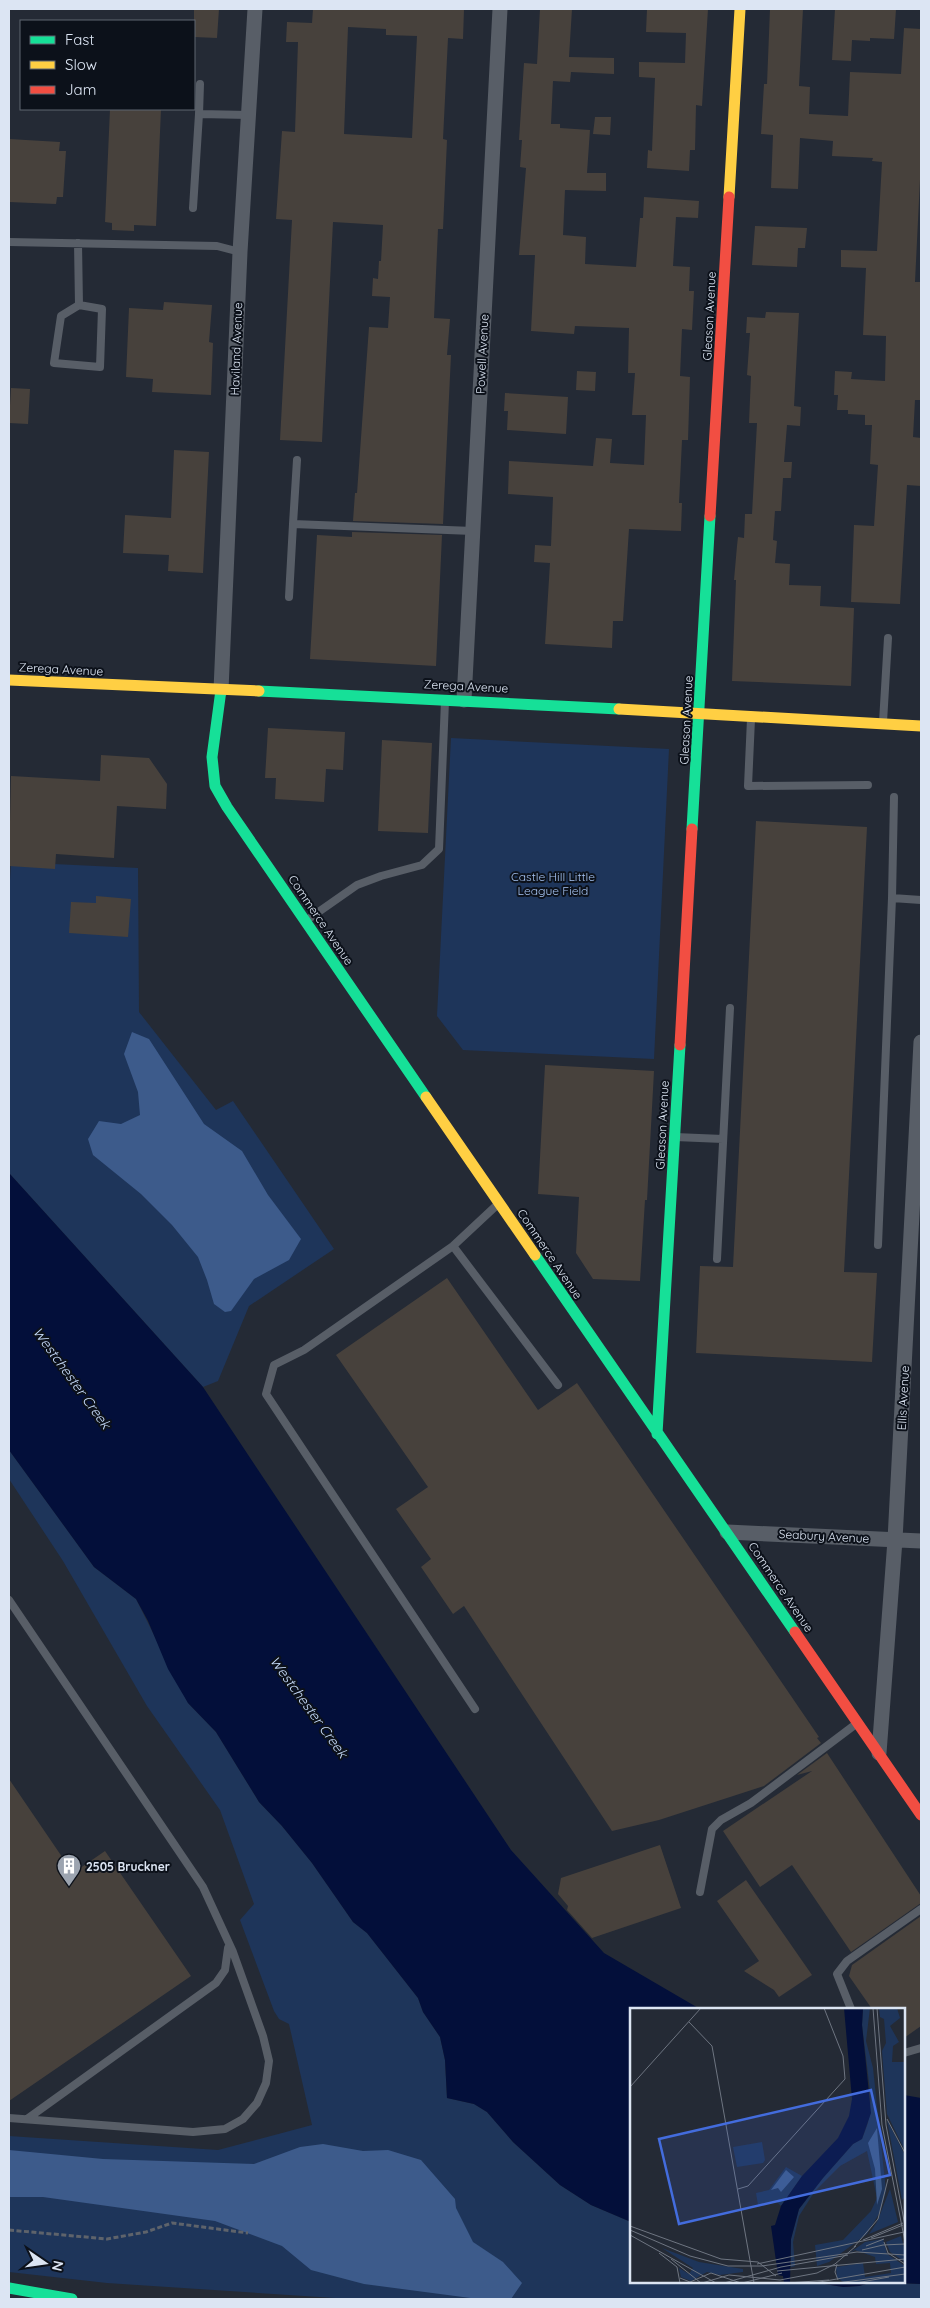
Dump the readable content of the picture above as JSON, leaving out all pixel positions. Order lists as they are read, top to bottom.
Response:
{
  "streets": {
    "main road": ["Gleason Avenue", "Zerega Avenue", "Commerce Avenue"],
    "street": [
      "Haviland Avenue",
      "Powell Avenue",
      "Ellis Avenue",
      "Seabury Avenue"
    ]
  },
  "crossings": [
    ["Gleason Avenue", "Zerega Avenue"],
    ["Gleason Avenue", "Commerce Avenue"],
    ["Haviland Avenue", "Zerega Avenue"],
    ["Haviland Avenue", "Commerce Avenue"],
    ["Powell Avenue", "Zerega Avenue"],
    ["Zerega Avenue", "Commerce Avenue"],
    ["Commerce Avenue", "Ellis Avenue"],
    ["Commerce Avenue", "Seabury Avenue"],
    ["Ellis Avenue", "Seabury Avenue"]
  ],
  "water": ["Westchester Creek"],
  "parks": ["Castle Hill Little League Field"],
  "places": {
    "building": ["2505 Bruckner"]
  },
  "legend": ["Fast", "Slow", "Jam"],
  "north": "right"
}
